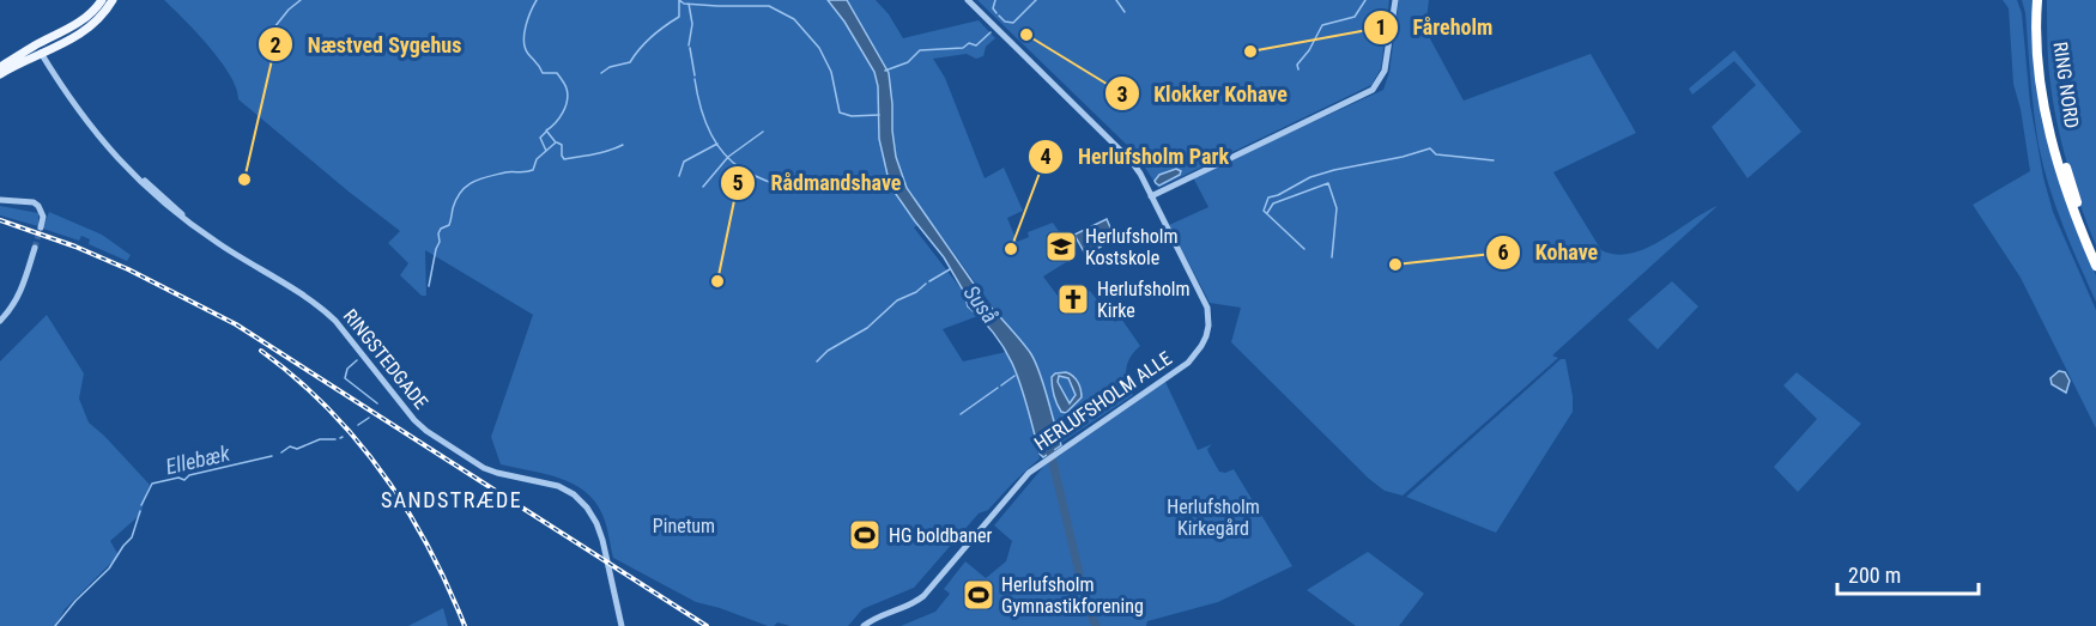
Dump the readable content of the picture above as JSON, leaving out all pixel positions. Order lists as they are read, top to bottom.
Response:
{
  "streets": {
    "highway": ["RING NORD"],
    "street": ["RINGSTEDGADE", "HERLUFSHOLM ALLE"]
  },
  "districts": ["SANDSTRÆDE"],
  "water": ["Suså", "Ellebæk"],
  "parks": ["Herlufsholm Kirkegård", "Pinetum"],
  "places": {
    "other": [
      "Klokker Kohave",
      "Fåreholm",
      "Næstved Sygehus",
      "Herlufsholm Park",
      "Kohave",
      "Rådmandshave"
    ],
    "school or university": ["Herlufsholm Kostskole"],
    "church": ["Herlufsholm Kirke"],
    "sports": ["HG boldbaner", "Herlufsholm Gymnastikforening"]
  },
  "scale_bar": "200 m"
}
